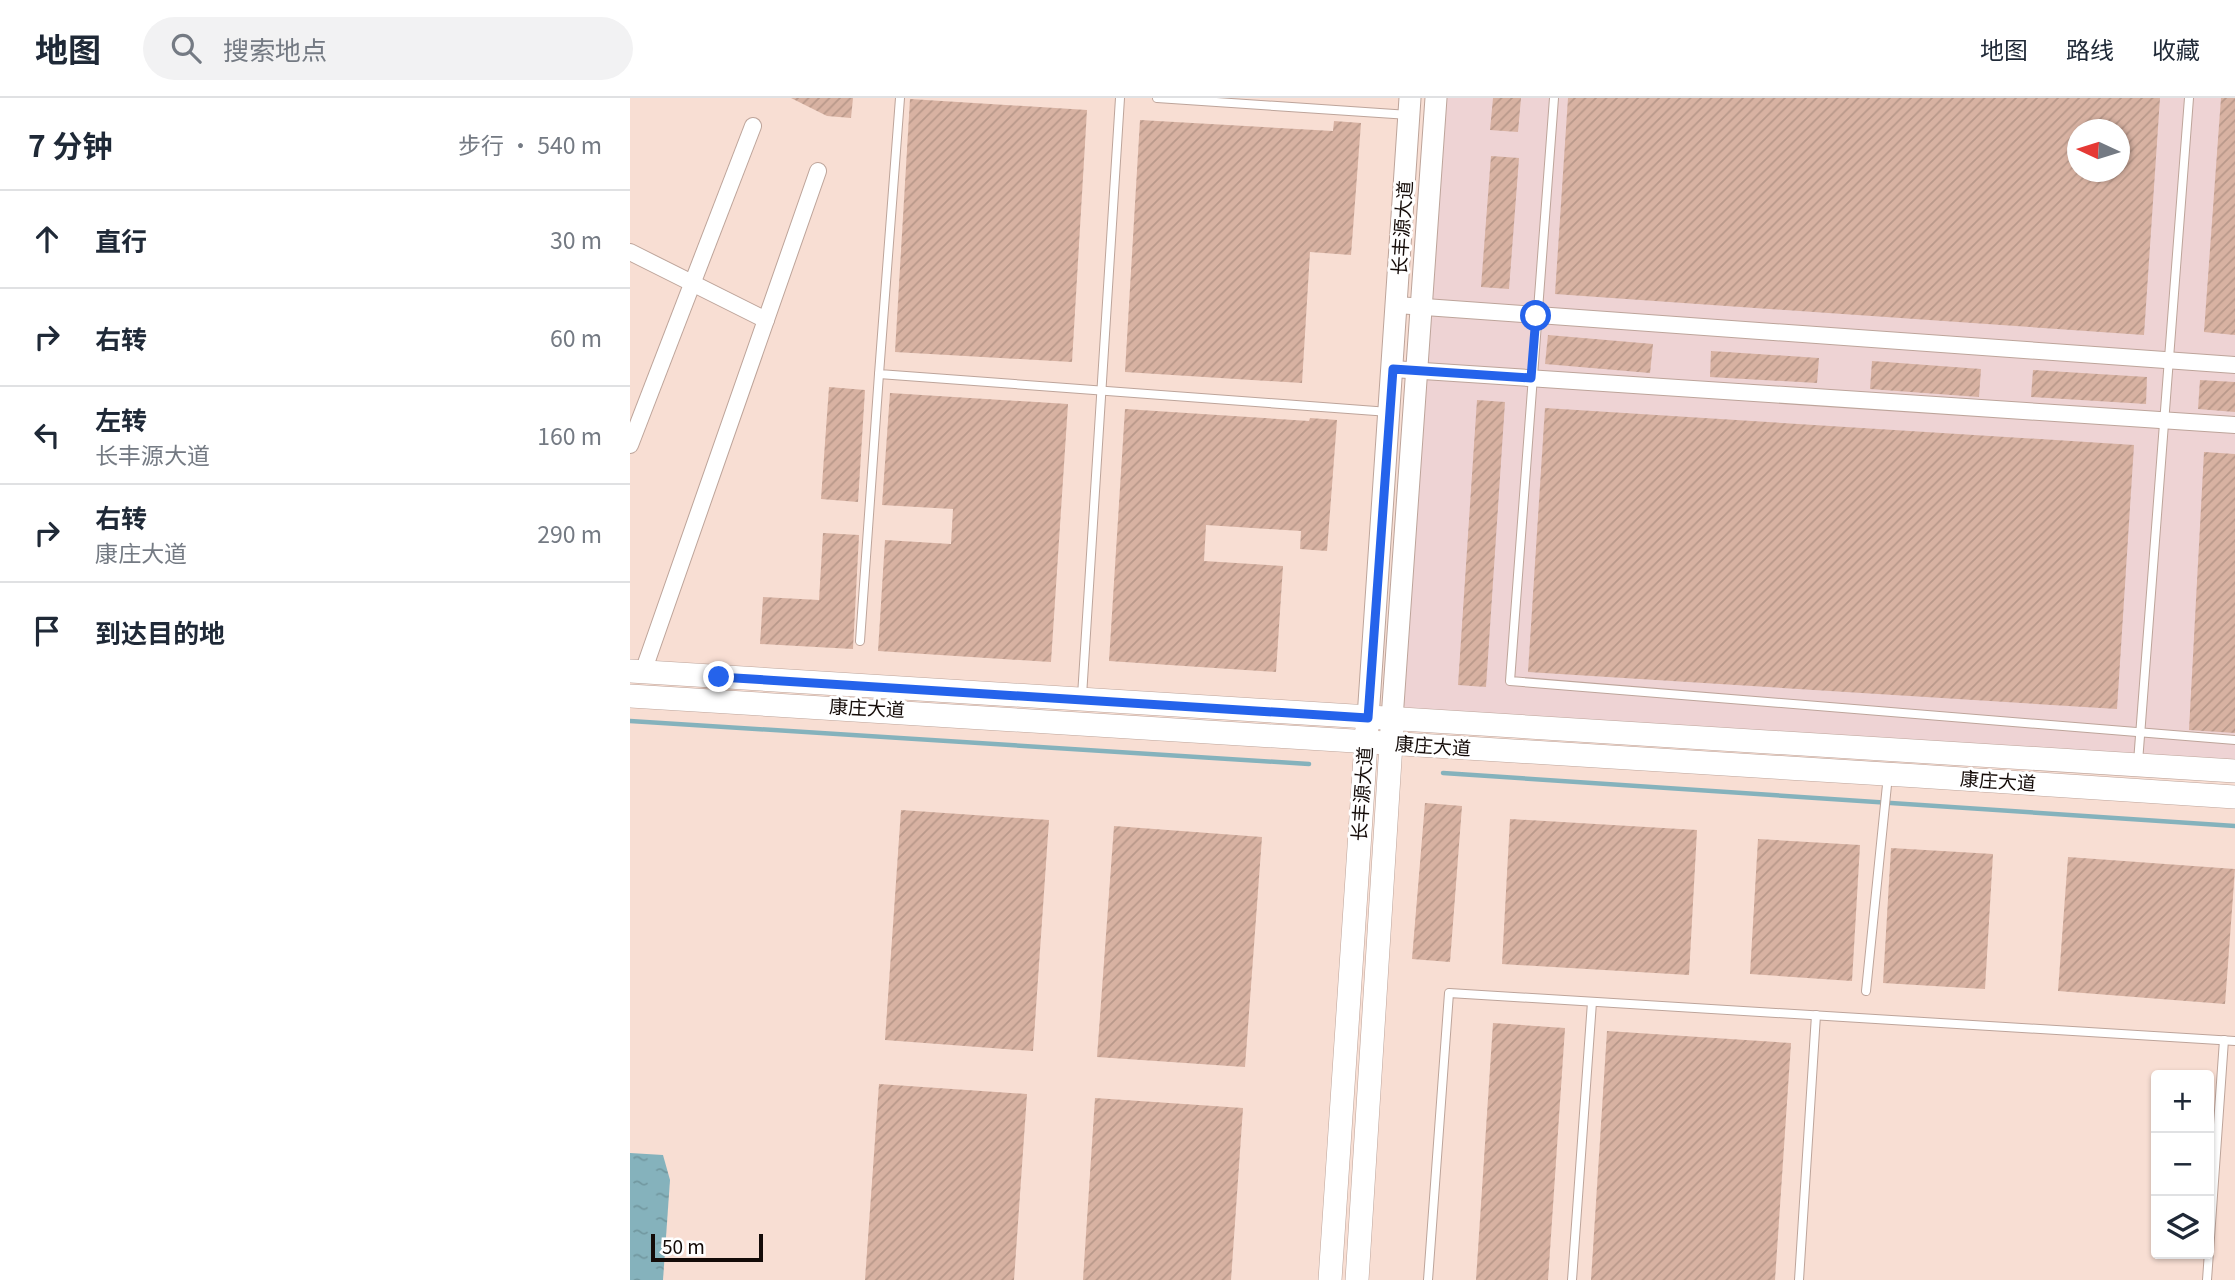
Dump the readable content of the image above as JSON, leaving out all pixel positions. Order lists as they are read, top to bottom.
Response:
{
  "streets": {
    "main road": ["长丰源大道", "康庄大道"]
  },
  "crossings": [
    ["长丰源大道", "康庄大道"]
  ],
  "scale_bar": "50 m",
  "north": "left",
  "page": {
    "header": "地图",
    "search": "搜索地点",
    "nav": ["地图", "路线", "收藏"],
    "heading": ["7 分钟", "步行 · 540 m"],
    "list": [
      ["直行", "30 m"],
      ["右转", "60 m"],
      ["左转", "长丰源大道", "160 m"],
      ["右转", "康庄大道", "290 m"],
      "到达目的地"
    ],
    "map_buttons": ["+", "−"],
    "scale": "50 m"
  }
}
